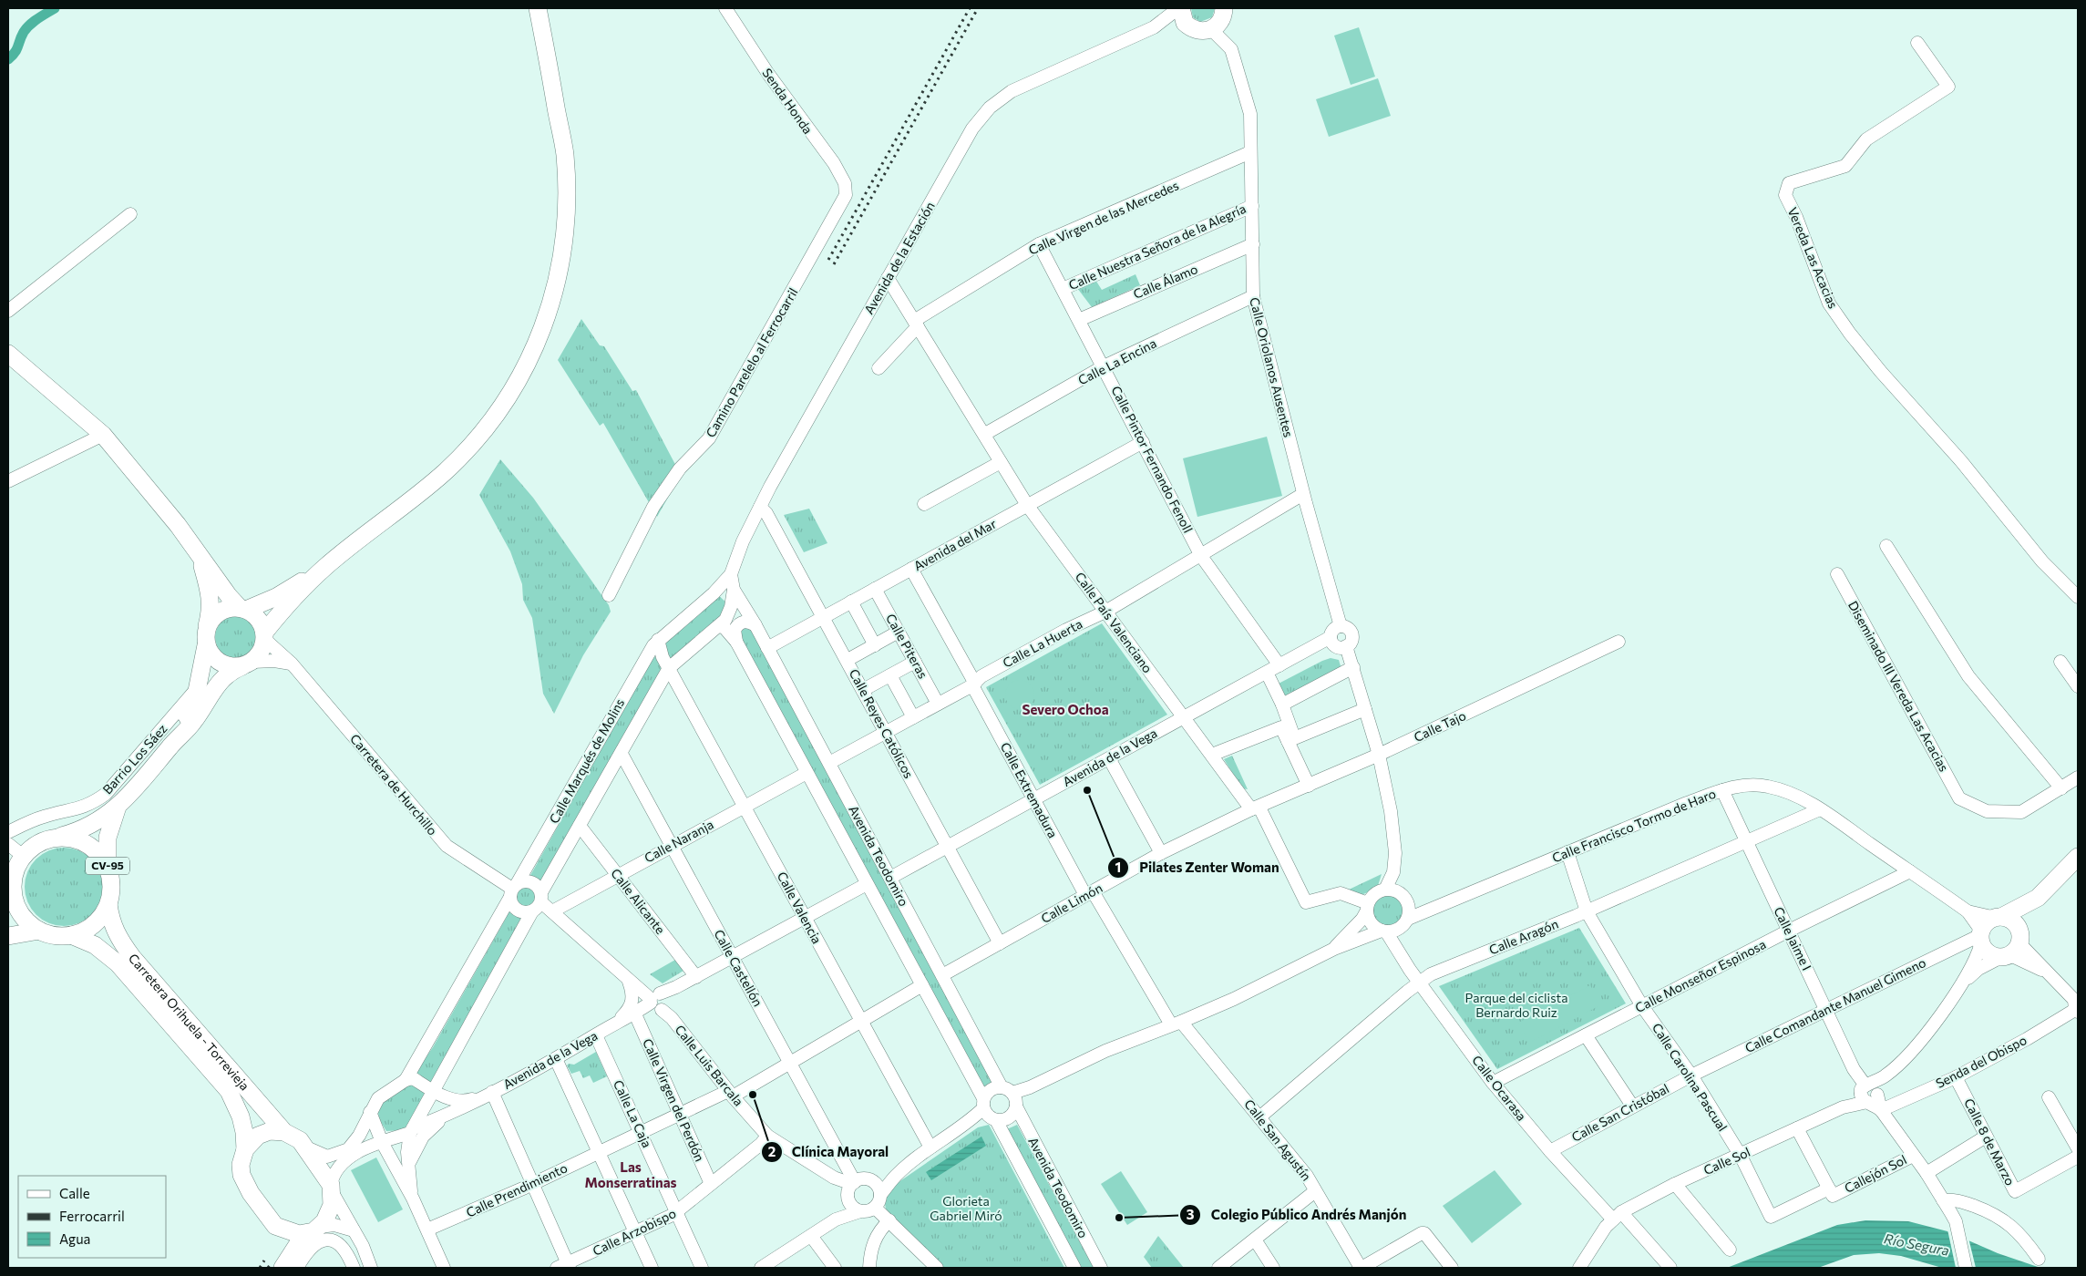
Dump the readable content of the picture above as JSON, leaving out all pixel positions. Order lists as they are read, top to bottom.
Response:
{
  "streets": {
    "main road": ["CV-95", "Carretera Orihuela - Torrevieja"],
    "street": [
      "Senda Honda",
      "Calle Virgen de las Mercedes",
      "Calle Nuestra Señora de la Alegría",
      "Avenida de la Estación",
      "Vereda Las Acacias",
      "Calle Álamo",
      "Calle La Encina",
      "Camino Parelelo al Ferrocarril",
      "Calle Oriolanos Ausentes",
      "Calle Pintor Fernando Fenoll",
      "Avenida del Mar",
      "Calle País Valenciano",
      "Calle La Huerta",
      "Calle Piteras",
      "Diseminado III Vereda Las Acacias",
      "Calle Reyes Católicos",
      "Calle Tajo",
      "Avenida de la Vega",
      "Barrio Los Sáez",
      "Calle Marqués de Molins",
      "Carretera de Hurchillo",
      "Calle Extremadura",
      "Calle Francisco Tormo de Haro",
      "Calle Naranja",
      "Avenida Teodomiro",
      "Calle Alicante",
      "Calle Limón",
      "Calle Valencia",
      "Calle Aragón",
      "Calle Jaime I",
      "Calle Castellón",
      "Calle Monseñor Espinosa",
      "Calle Comandante Manuel Gimeno",
      "Senda del Obispo",
      "Calle Luis Barcala",
      "Calle Carolina Pascual",
      "Calle Ocarasa",
      "Calle Virgen del Perdón",
      "Calle San Cristóbal",
      "Calle La Caja",
      "Calle San Agustín",
      "Calle 8 de Marzo",
      "Calle Sol",
      "Callejón Sol",
      "Calle Prendimiento",
      "Calle Arzobispo"
    ]
  },
  "crossings": [
    ["Senda Honda", "Camino Parelelo al Ferrocarril"],
    ["Calle Virgen de las Mercedes", "Calle Oriolanos Ausentes"],
    ["Calle Virgen de las Mercedes", "Calle Pintor Fernando Fenoll"],
    ["Calle Virgen de las Mercedes", "Calle País Valenciano"],
    ["Calle Nuestra Señora de la Alegría", "Calle Oriolanos Ausentes"],
    ["Calle Nuestra Señora de la Alegría", "Calle Pintor Fernando Fenoll"],
    ["Avenida de la Estación", "Calle País Valenciano"],
    ["Avenida de la Estación", "Calle Reyes Católicos"],
    ["Avenida de la Estación", "Calle Marqués de Molins"],
    ["Avenida de la Estación", "Avenida Teodomiro"],
    ["Calle Álamo", "Calle Oriolanos Ausentes"],
    ["Calle Álamo", "Calle Pintor Fernando Fenoll"],
    ["Calle La Encina", "Calle Oriolanos Ausentes"],
    ["Calle La Encina", "Calle Pintor Fernando Fenoll"],
    ["Calle La Encina", "Calle País Valenciano"],
    ["Calle Oriolanos Ausentes", "Calle La Huerta"],
    ["Calle Oriolanos Ausentes", "Avenida de la Vega"],
    ["Calle Pintor Fernando Fenoll", "Avenida del Mar"],
    ["Calle Pintor Fernando Fenoll", "Calle La Huerta"],
    ["Calle Pintor Fernando Fenoll", "Avenida de la Vega"],
    ["Avenida del Mar", "Calle País Valenciano"],
    ["Avenida del Mar", "Calle Piteras"],
    ["Avenida del Mar", "Calle Reyes Católicos"],
    ["Avenida del Mar", "Calle Extremadura"],
    ["Avenida del Mar", "Avenida Teodomiro"],
    ["Calle País Valenciano", "Calle La Huerta"],
    ["Calle País Valenciano", "Calle Tajo"],
    ["Calle País Valenciano", "Avenida de la Vega"],
    ["Calle País Valenciano", "Calle Francisco Tormo de Haro"],
    ["Calle País Valenciano", "Calle Limón"],
    ["Calle País Valenciano", "Calle Ocarasa"],
    ["Calle La Huerta", "Calle Piteras"],
    ["Calle La Huerta", "Calle Reyes Católicos"],
    ["Calle La Huerta", "Calle Extremadura"],
    ["Calle La Huerta", "Avenida Teodomiro"],
    ["Calle Reyes Católicos", "Avenida de la Vega"],
    ["Calle Reyes Católicos", "Calle Limón"],
    ["Calle Tajo", "Calle Limón"],
    ["Avenida de la Vega", "Calle Marqués de Molins"],
    ["Avenida de la Vega", "Calle Extremadura"],
    ["Avenida de la Vega", "Avenida Teodomiro"],
    ["Avenida de la Vega", "Calle Luis Barcala"],
    ["Avenida de la Vega", "Calle Virgen del Perdón"],
    ["Avenida de la Vega", "Calle La Caja"],
    ["Calle Marqués de Molins", "Carretera de Hurchillo"],
    ["Calle Marqués de Molins", "Avenida Teodomiro"],
    ["Calle Marqués de Molins", "CV-95"],
    ["Calle Marqués de Molins", "Calle Alicante"],
    ["Calle Marqués de Molins", "Calle Valencia"],
    ["Calle Marqués de Molins", "Calle Castellón"],
    ["Calle Marqués de Molins", "Carretera Orihuela - Torrevieja"],
    ["Calle Extremadura", "Calle Limón"],
    ["Calle Francisco Tormo de Haro", "Calle Aragón"],
    ["Calle Francisco Tormo de Haro", "Calle Jaime I"],
    ["Calle Francisco Tormo de Haro", "Calle Monseñor Espinosa"],
    ["Calle Francisco Tormo de Haro", "Calle Comandante Manuel Gimeno"],
    ["Calle Francisco Tormo de Haro", "Calle Carolina Pascual"],
    ["Calle Francisco Tormo de Haro", "Calle Ocarasa"],
    ["Calle Naranja", "Avenida Teodomiro"],
    ["Calle Naranja", "Calle Alicante"],
    ["Calle Naranja", "Calle Valencia"],
    ["Calle Naranja", "Calle Castellón"],
    ["Avenida Teodomiro", "Calle Limón"],
    ["CV-95", "Carretera Orihuela - Torrevieja"],
    ["Calle Aragón", "Calle Jaime I"],
    ["Calle Aragón", "Calle Carolina Pascual"],
    ["Calle Aragón", "Calle Ocarasa"],
    ["Calle Aragón", "Calle San Agustín"],
    ["Calle Jaime I", "Calle Monseñor Espinosa"],
    ["Calle Jaime I", "Calle Comandante Manuel Gimeno"],
    ["Calle Jaime I", "Senda del Obispo"],
    ["Calle Jaime I", "Calle Sol"],
    ["Calle Jaime I", "Callejón Sol"],
    ["Calle Castellón", "Calle Luis Barcala"],
    ["Calle Monseñor Espinosa", "Calle Carolina Pascual"],
    ["Calle Monseñor Espinosa", "Calle Ocarasa"],
    ["Calle Comandante Manuel Gimeno", "Calle Carolina Pascual"],
    ["Calle Comandante Manuel Gimeno", "Calle San Cristóbal"],
    ["Senda del Obispo", "Calle 8 de Marzo"],
    ["Calle Luis Barcala", "Calle Prendimiento"],
    ["Calle Luis Barcala", "Calle Arzobispo"],
    ["Calle Carolina Pascual", "Calle San Cristóbal"],
    ["Calle Carolina Pascual", "Calle Sol"],
    ["Calle Carolina Pascual", "Callejón Sol"],
    ["Calle Ocarasa", "Calle San Cristóbal"],
    ["Calle Ocarasa", "Calle Sol"],
    ["Calle Virgen del Perdón", "Calle Prendimiento"],
    ["Calle Virgen del Perdón", "Calle Arzobispo"],
    ["Calle La Caja", "Calle Prendimiento"],
    ["Calle La Caja", "Calle Arzobispo"],
    ["Calle Sol", "Callejón Sol"]
  ],
  "districts": ["Severo Ochoa", "Las Monserratinas"],
  "water": ["Río Segura"],
  "parks": ["Parque del ciclista Bernardo Ruiz", "Glorieta Gabriel Miró"],
  "places": ["Pilates Zenter Woman", "Clínica Mayoral", "Colegio Público Andrés Manjón"],
  "legend": ["Calle", "Ferrocarril", "Agua"]
}
